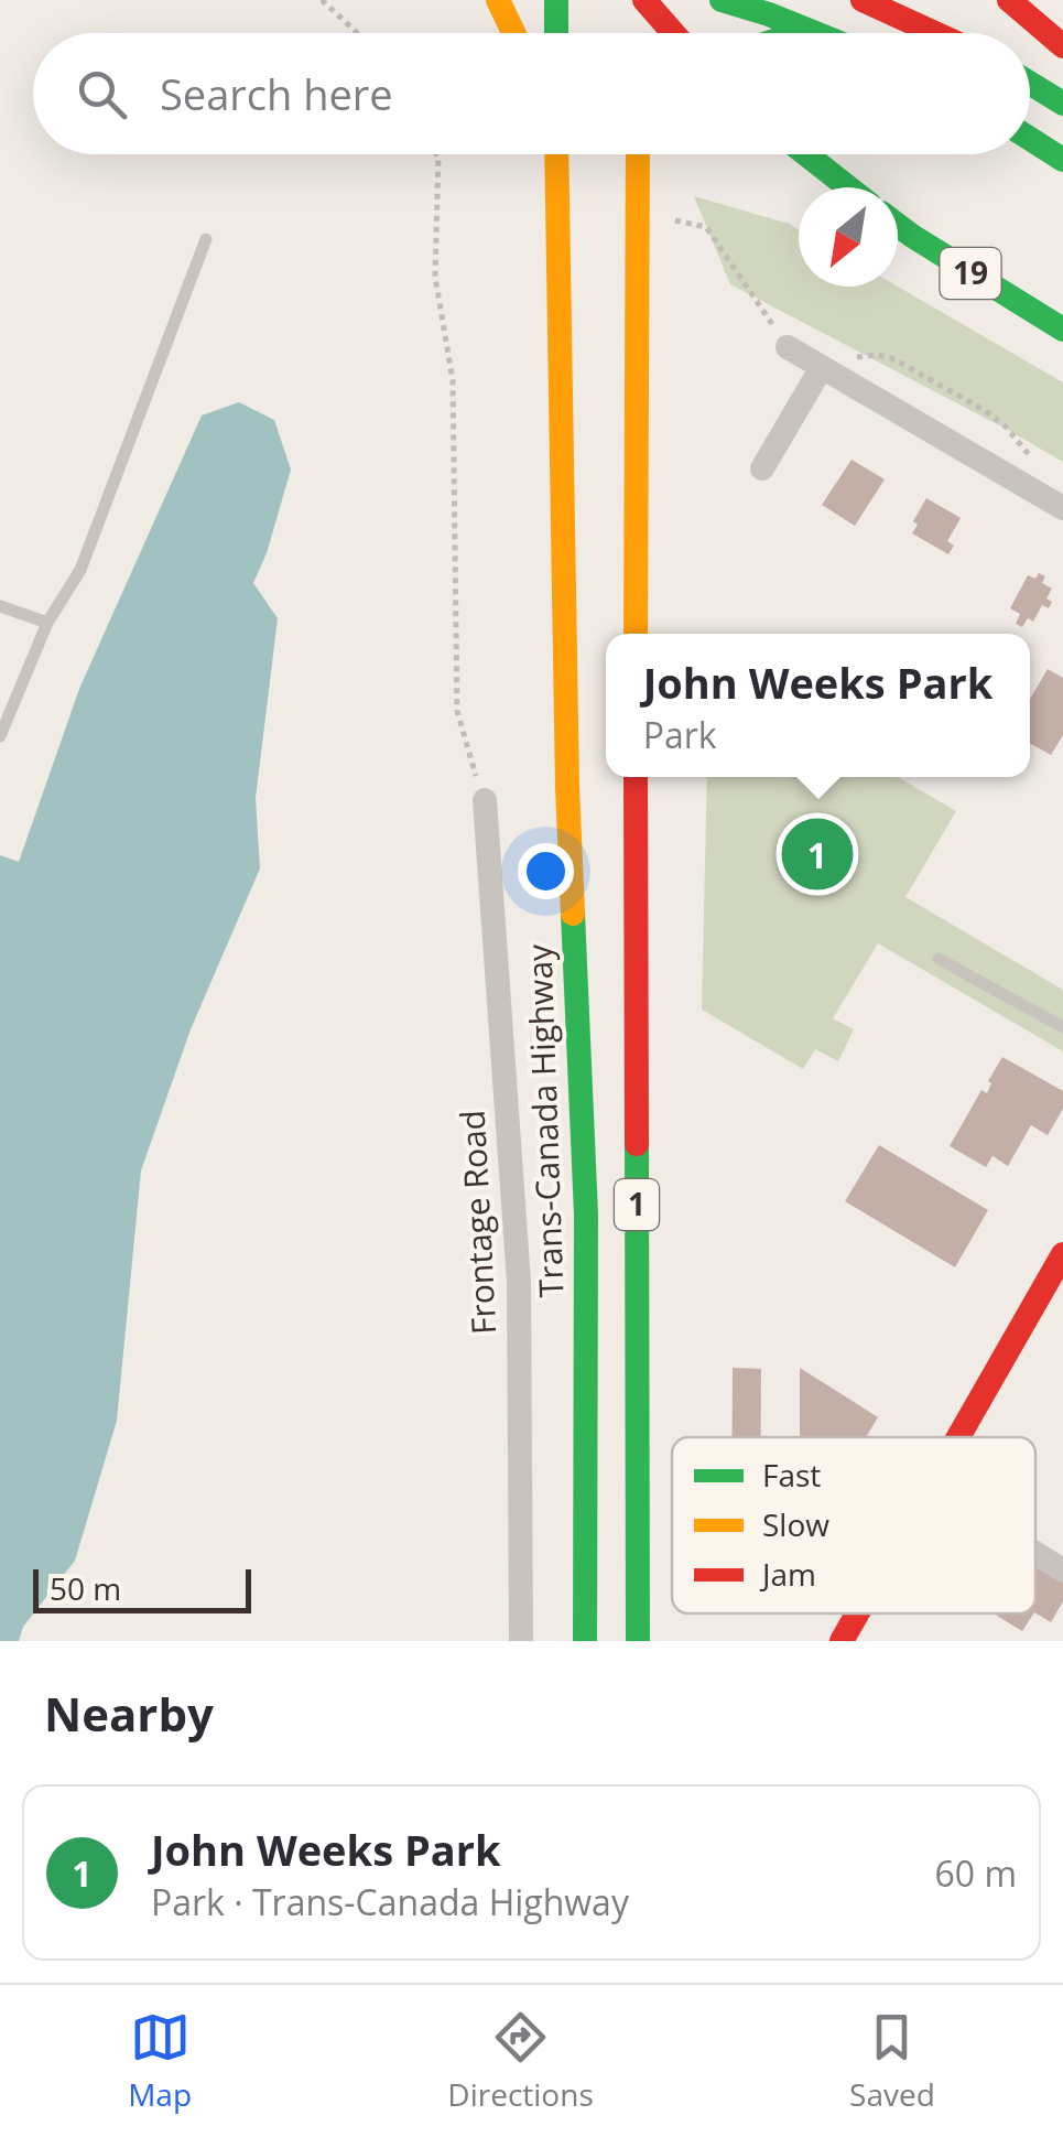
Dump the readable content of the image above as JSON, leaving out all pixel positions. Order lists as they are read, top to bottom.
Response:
{
  "streets": {
    "main road": ["19", "Trans-Canada Highway", "1"],
    "street": ["Frontage Road"]
  },
  "legend": ["Fast", "Slow", "Jam"],
  "scale_bar": "50 m",
  "north": "bottom left",
  "page": {
    "search": "Search here",
    "popup": ["John Weeks Park", "Park"],
    "pins": "1",
    "scale": "50 m",
    "heading": "Nearby",
    "list": [
      {
        "mark": "1",
        "name": "John Weeks Park",
        "note": "Park · Trans-Canada Highway",
        "value": "60 m"
      }
    ],
    "nav": ["Map", "Directions", "Saved"]
  }
}
